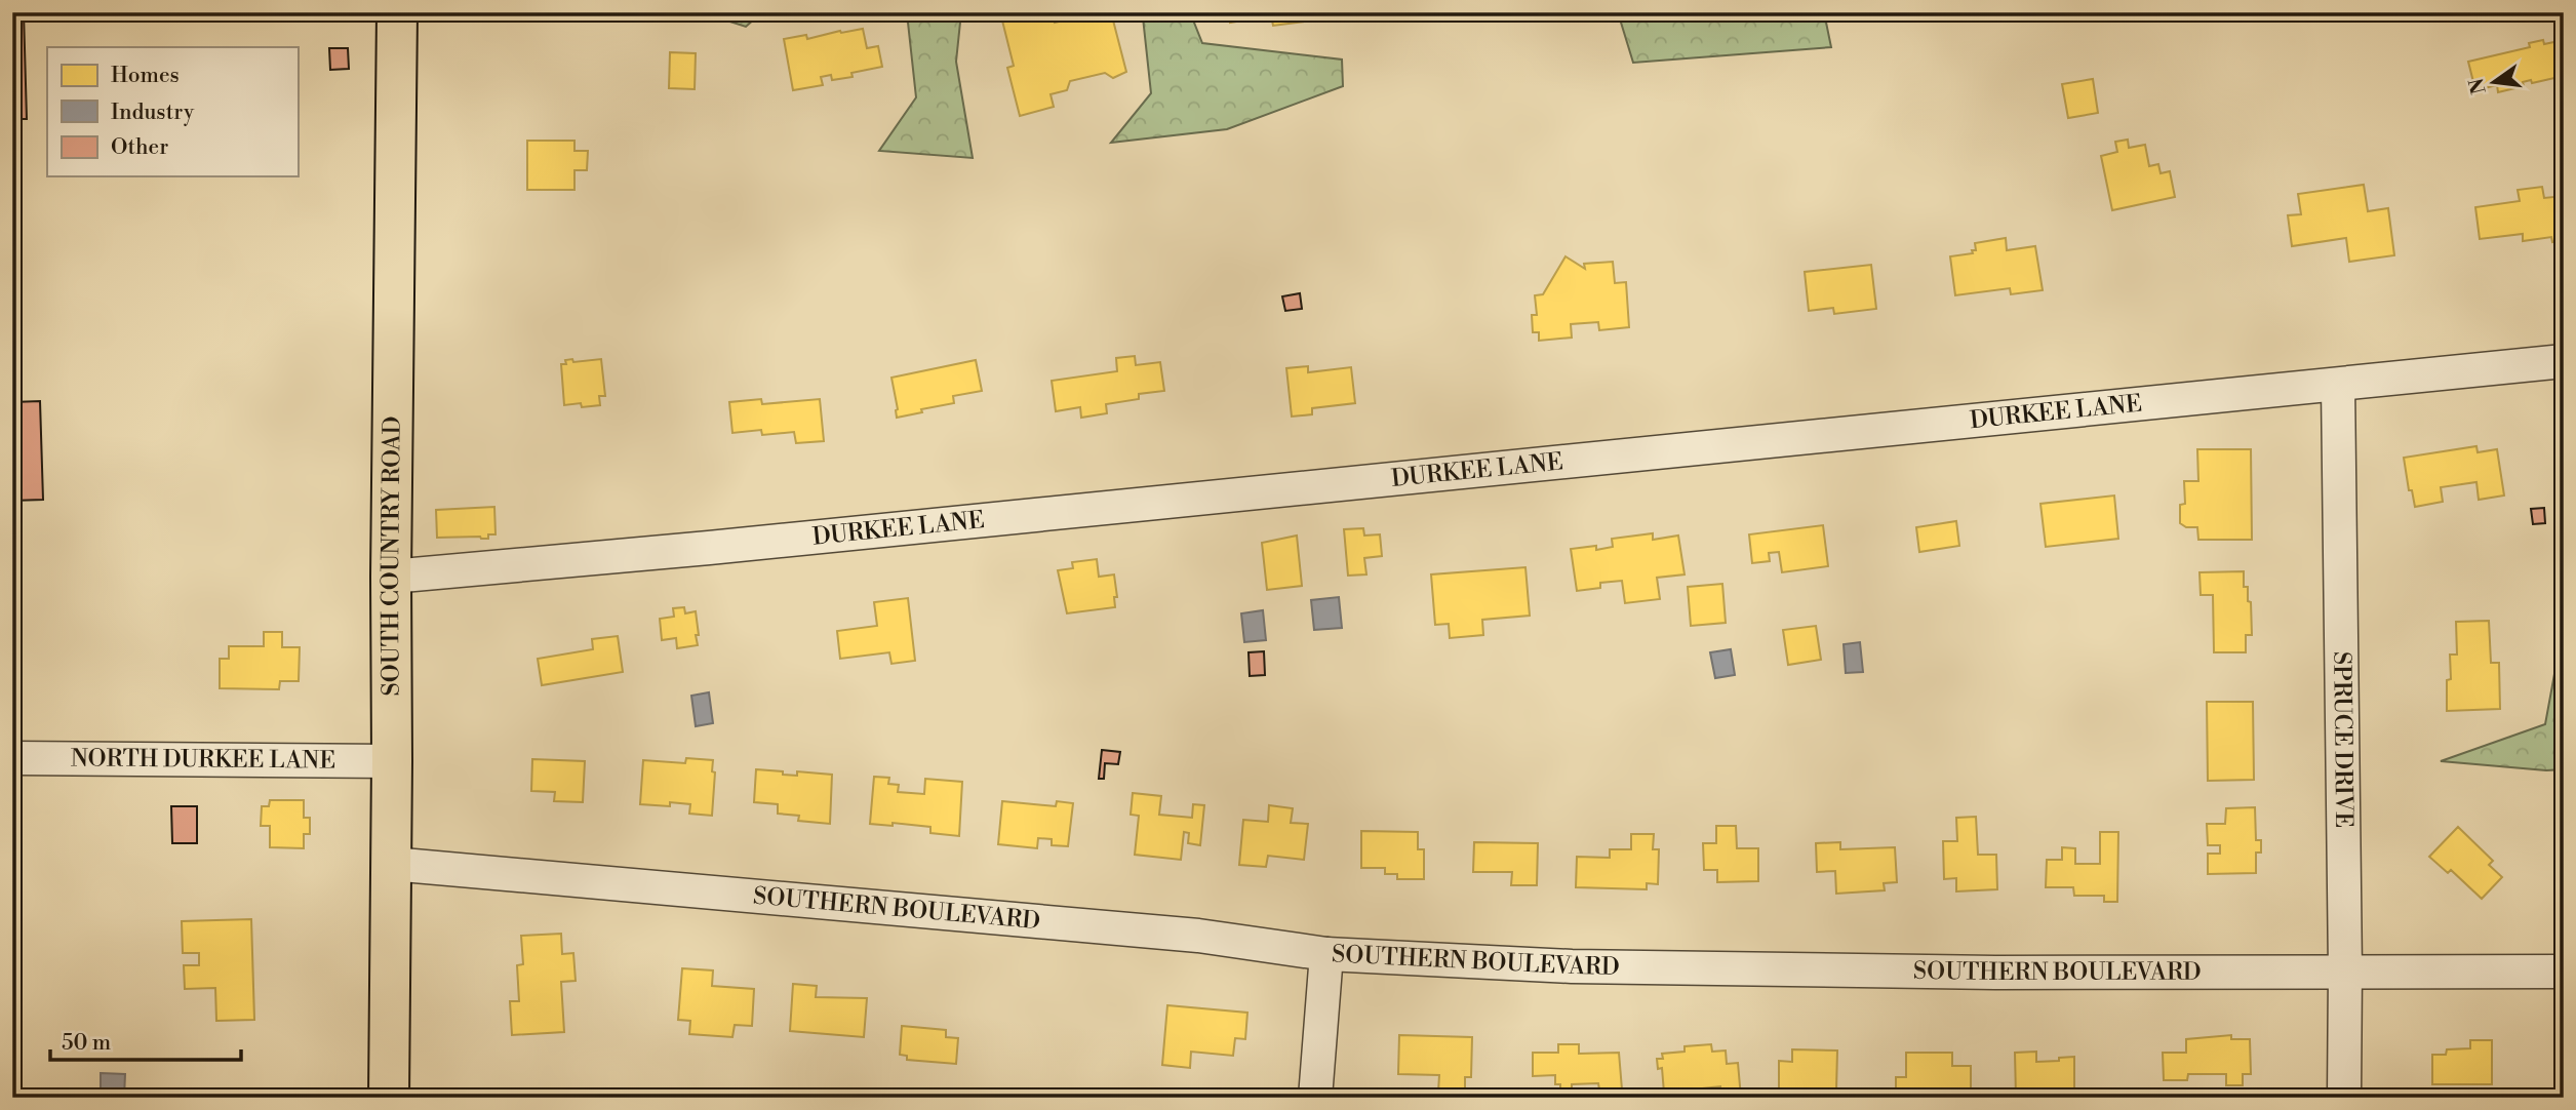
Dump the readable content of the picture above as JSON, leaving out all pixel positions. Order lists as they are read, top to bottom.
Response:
{
  "streets": {
    "main road": ["SOUTH COUNTRY ROAD"],
    "street": [
      "DURKEE LANE",
      "SPRUCE DRIVE",
      "NORTH DURKEE LANE",
      "SOUTHERN BOULEVARD"
    ]
  },
  "crossings": [
    ["DURKEE LANE", "SOUTH COUNTRY ROAD"],
    ["DURKEE LANE", "SPRUCE DRIVE"],
    ["SOUTH COUNTRY ROAD", "NORTH DURKEE LANE"],
    ["SOUTH COUNTRY ROAD", "SOUTHERN BOULEVARD"],
    ["SPRUCE DRIVE", "SOUTHERN BOULEVARD"]
  ],
  "legend": ["Homes", "Industry", "Other"],
  "scale_bar": "50 m",
  "north": "left"
}
